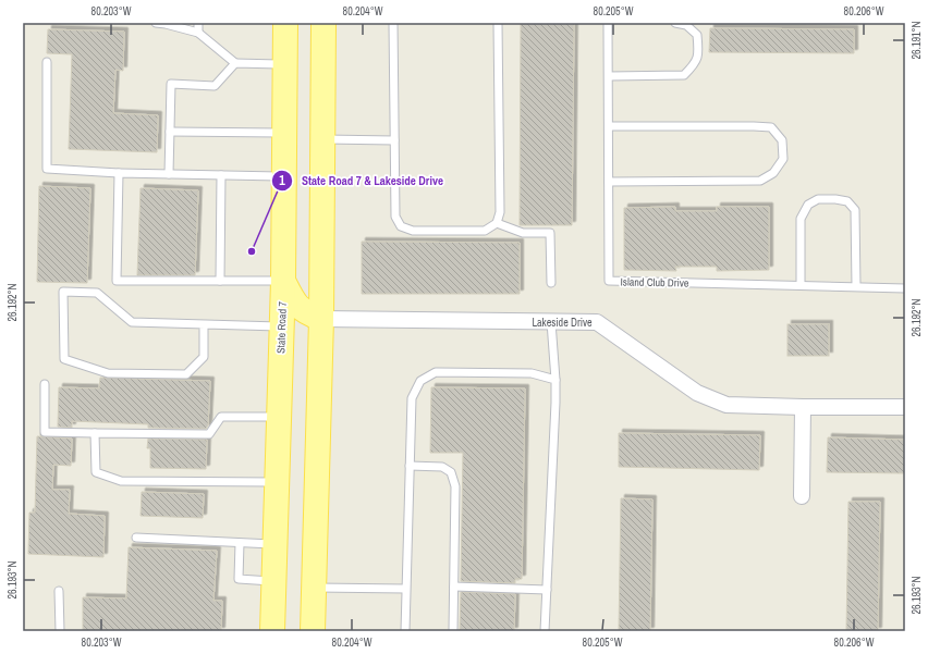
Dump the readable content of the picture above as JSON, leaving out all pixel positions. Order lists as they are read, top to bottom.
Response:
{
  "streets": {
    "main road": ["State Road 7"],
    "street": ["Lakeside Drive"],
    "lane": ["Island Club Drive"]
  },
  "places": ["State Road 7 & Lakeside Drive"],
  "coordinates": [
    "80.203°W",
    "80.204°W",
    "80.205°W",
    "80.206°W",
    "26.191°N",
    "26.192°N",
    "26.193°N"
  ]
}
